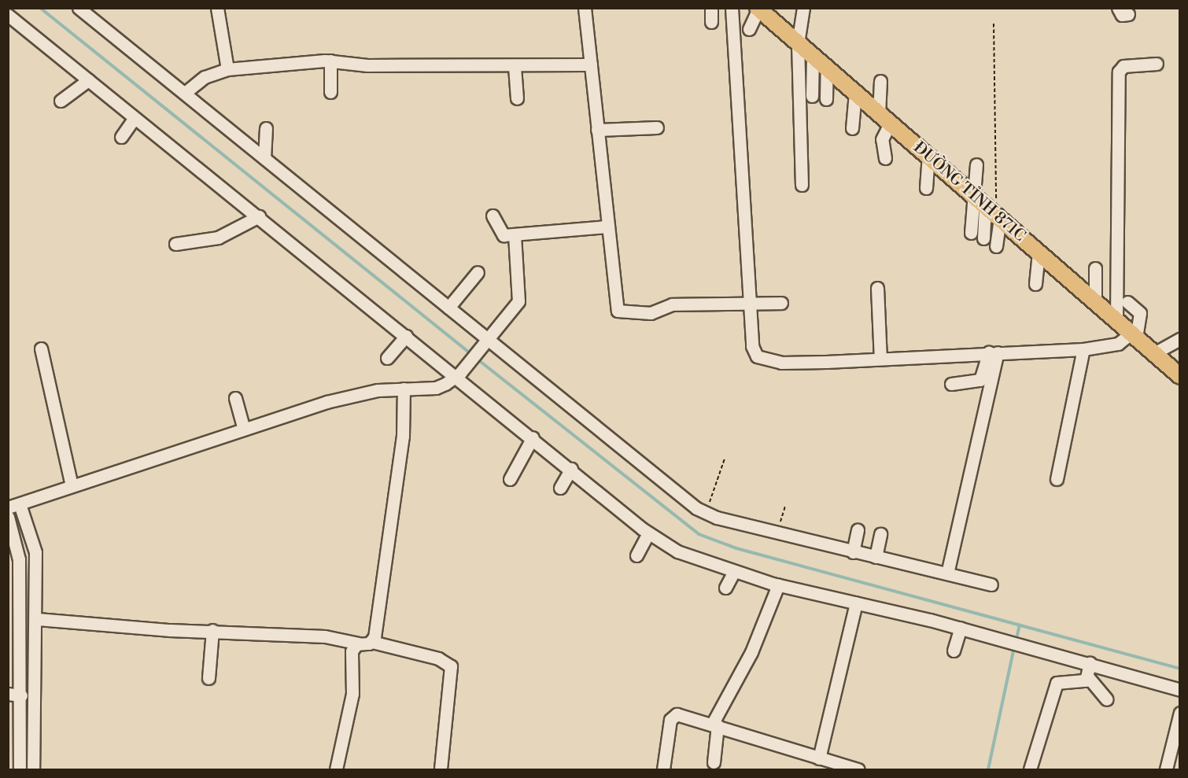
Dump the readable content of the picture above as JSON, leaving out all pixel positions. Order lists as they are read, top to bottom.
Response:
{
  "streets": {
    "main road": ["ĐƯỜNG TỈNH 871C"]
  }
}
